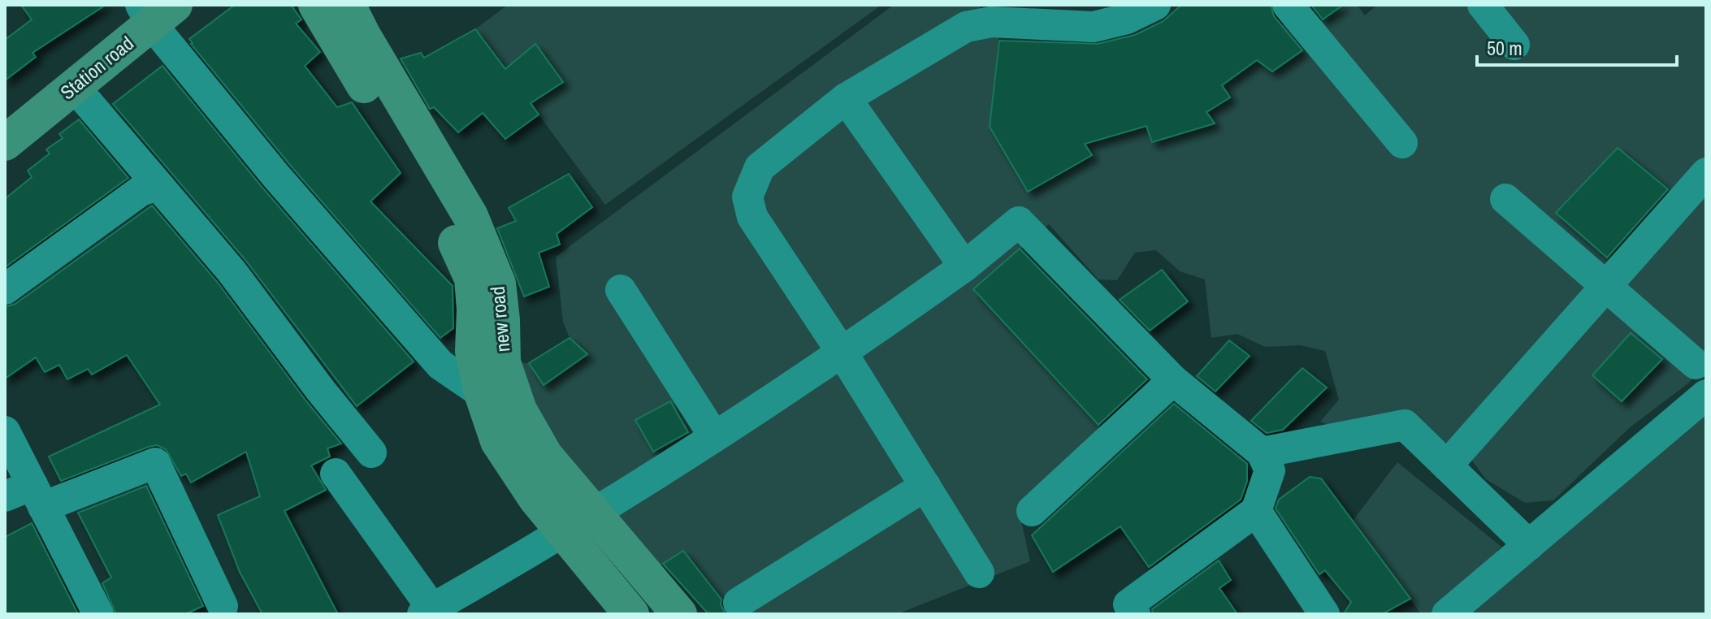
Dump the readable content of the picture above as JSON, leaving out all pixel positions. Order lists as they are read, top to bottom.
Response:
{
  "streets": {
    "main road": ["Station road", "new road"]
  },
  "scale_bar": "50 m"
}
